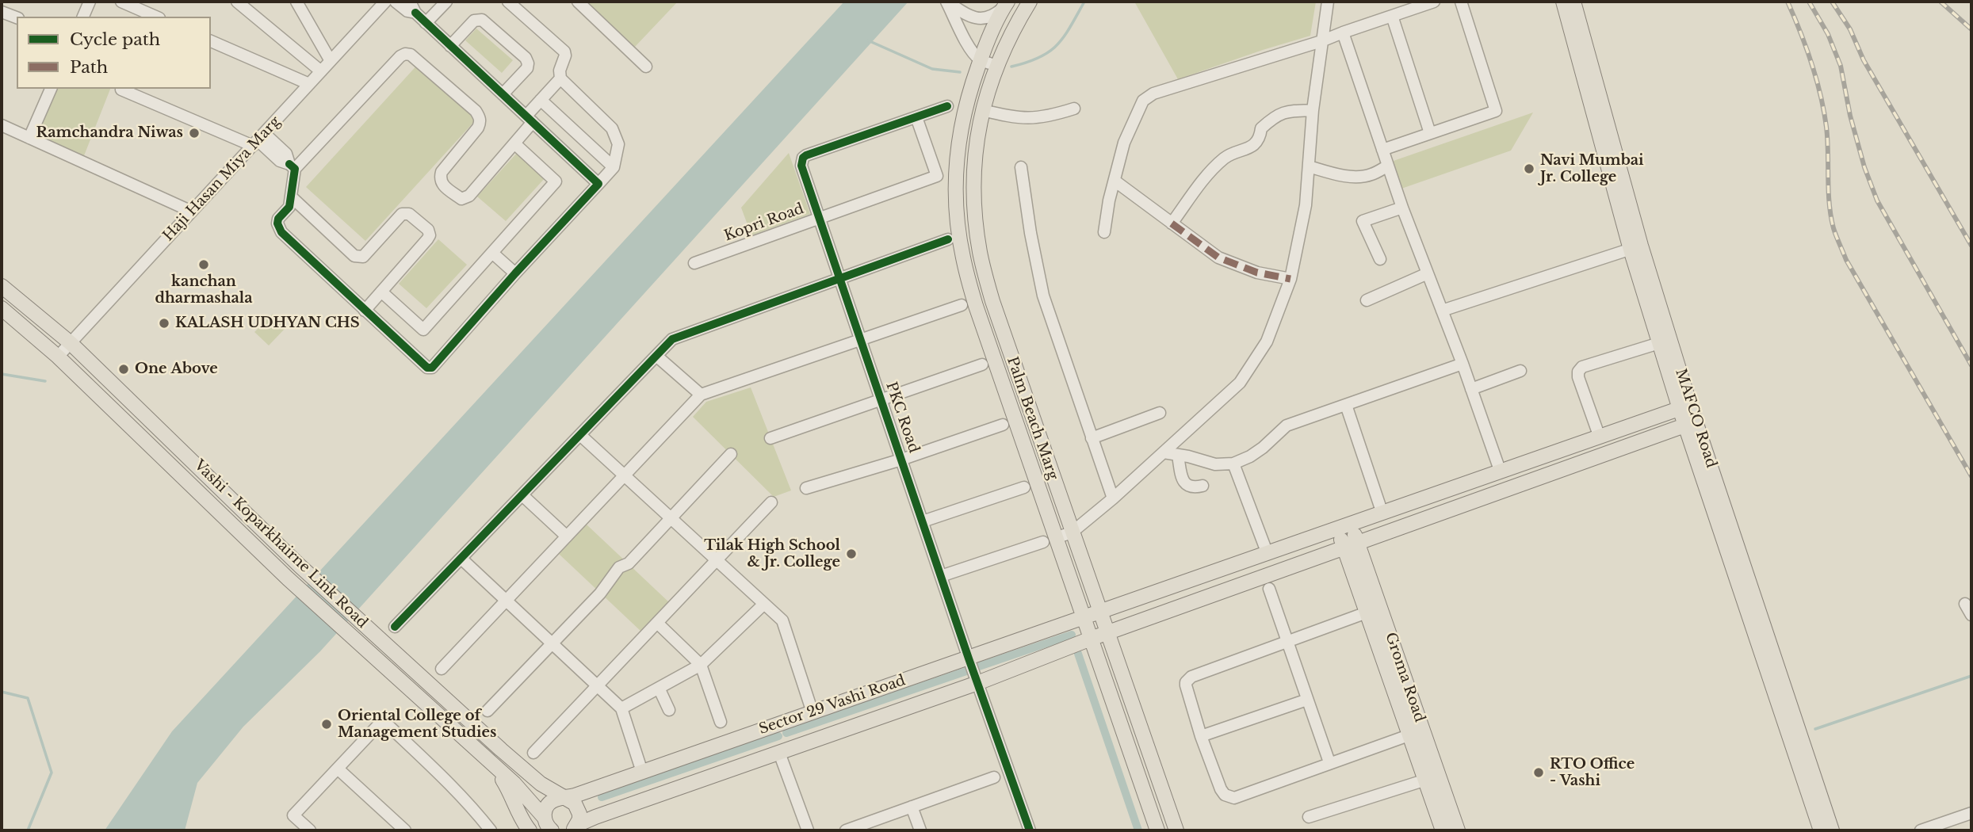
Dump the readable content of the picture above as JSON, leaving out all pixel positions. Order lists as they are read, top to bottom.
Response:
{
  "streets": {
    "main road": [
      "Palm Beach Marg",
      "MAFCO Road",
      "Vashi - Koparkhairne Link Road",
      "Groma Road",
      "Sector 29 Vashi Road"
    ],
    "street": ["Haji Hasan Miya Marg", "Kopri Road", "PKC Road"]
  },
  "crossings": [
    ["Haji Hasan Miya Marg", "Vashi - Koparkhairne Link Road"],
    ["Kopri Road", "PKC Road"],
    ["PKC Road", "Sector 29 Vashi Road"],
    ["Palm Beach Marg", "Sector 29 Vashi Road"],
    ["MAFCO Road", "Sector 29 Vashi Road"],
    ["Vashi - Koparkhairne Link Road", "Sector 29 Vashi Road"],
    ["Groma Road", "Sector 29 Vashi Road"]
  ],
  "places": [
    "Ramchandra Niwas",
    "Navi Mumbai Jr. College",
    "kanchan dharmashala",
    "KALASH UDHYAN CHS",
    "One Above",
    "Tilak High School & Jr. College",
    "Oriental College of Management Studies",
    "RTO Office - Vashi"
  ],
  "legend": ["Cycle path", "Path"]
}
